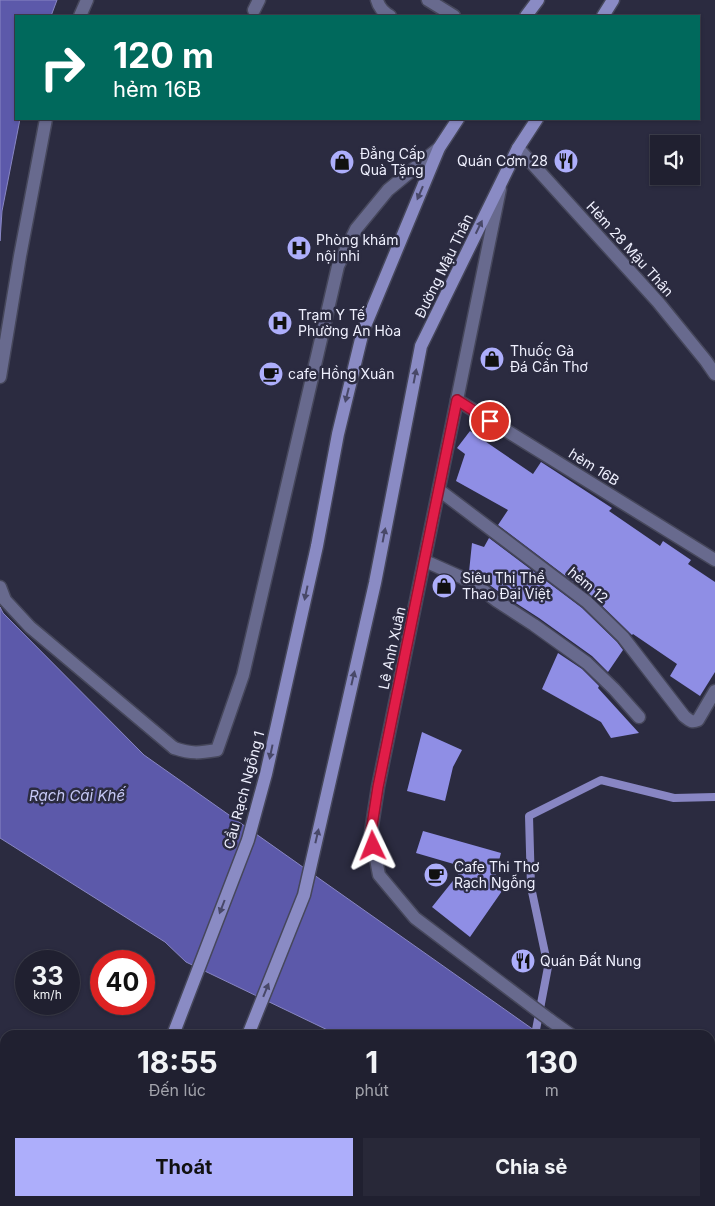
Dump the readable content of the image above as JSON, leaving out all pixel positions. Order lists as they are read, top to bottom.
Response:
{
  "streets": {
    "main road": ["Đường Mậu Thân", "Cầu Rạch Ngỗng 1"],
    "street": [
      "Hẻm 28 Mậu Thân",
      "hẻm 16B",
      "hẻm 12",
      "Lê Anh Xuân"
    ]
  },
  "crossings": [
    ["Hẻm 28 Mậu Thân", "Đường Mậu Thân"],
    ["Đường Mậu Thân", "Lê Anh Xuân"],
    ["hẻm 16B", "Lê Anh Xuân"],
    ["hẻm 12", "Lê Anh Xuân"]
  ],
  "one_way": ["Đường Mậu Thân", "Cầu Rạch Ngỗng 1"],
  "water": ["Rạch Cái Khế"],
  "places": {
    "restaurant": ["Quán Cơm 28", "Quán Đất Nung"],
    "shop": ["Đẳng Cấp Quà Tặng", "Thuốc Gà Đá Cần Thơ", "Siêu Thị Thể Thao Đại Việt"],
    "hospital": ["Phòng khám nội nhi", "Trạm Y Tế Phường An Hòa"],
    "cafe": ["cafe Hồng Xuân", "Cafe Thi Thơ Rạch Ngỗng"]
  },
  "page": {
    "turn": ["120 m", "hẻm 16B"],
    "speed": "33 km/h",
    "limit": "40",
    "eta": [
      "18:55",
      "Đến lúc",
      "1",
      "phút",
      "130",
      "m"
    ],
    "buttons": ["Thoát", "Chia sẻ"]
  }
}
